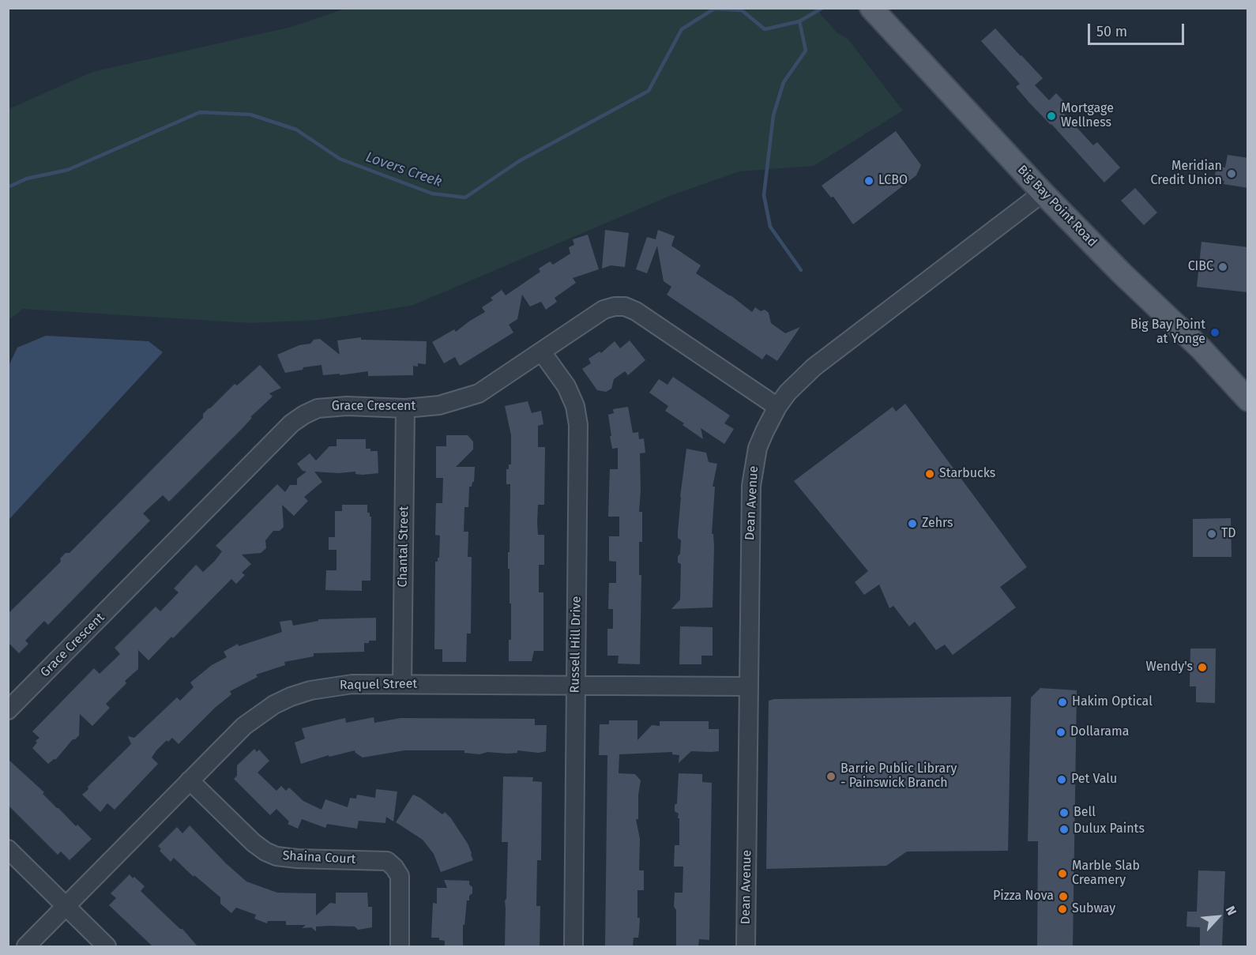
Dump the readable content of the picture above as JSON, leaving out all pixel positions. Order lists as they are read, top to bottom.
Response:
{
  "streets": {
    "main road": ["Big Bay Point Road"],
    "street": [
      "Grace Crescent",
      "Dean Avenue",
      "Chantal Street",
      "Russell Hill Drive",
      "Raquel Street",
      "Shaina Court"
    ]
  },
  "crossings": [
    ["Big Bay Point Road", "Dean Avenue"],
    ["Grace Crescent", "Dean Avenue"],
    ["Grace Crescent", "Chantal Street"],
    ["Grace Crescent", "Russell Hill Drive"],
    ["Dean Avenue", "Raquel Street"],
    ["Chantal Street", "Raquel Street"],
    ["Russell Hill Drive", "Raquel Street"],
    ["Raquel Street", "Shaina Court"]
  ],
  "water": ["Lovers Creek"],
  "places": [
    "Mortgage Wellness",
    "Meridian Credit Union",
    "LCBO",
    "CIBC",
    "Big Bay Point at Yonge",
    "Starbucks",
    "Zehrs",
    "TD",
    "Wendy's",
    "Hakim Optical",
    "Dollarama",
    "Barrie Public Library - Painswick Branch",
    "Pet Valu",
    "Bell",
    "Dulux Paints",
    "Marble Slab Creamery",
    "Pizza Nova",
    "Subway"
  ],
  "scale_bar": "50 m",
  "north": "top right"
}
